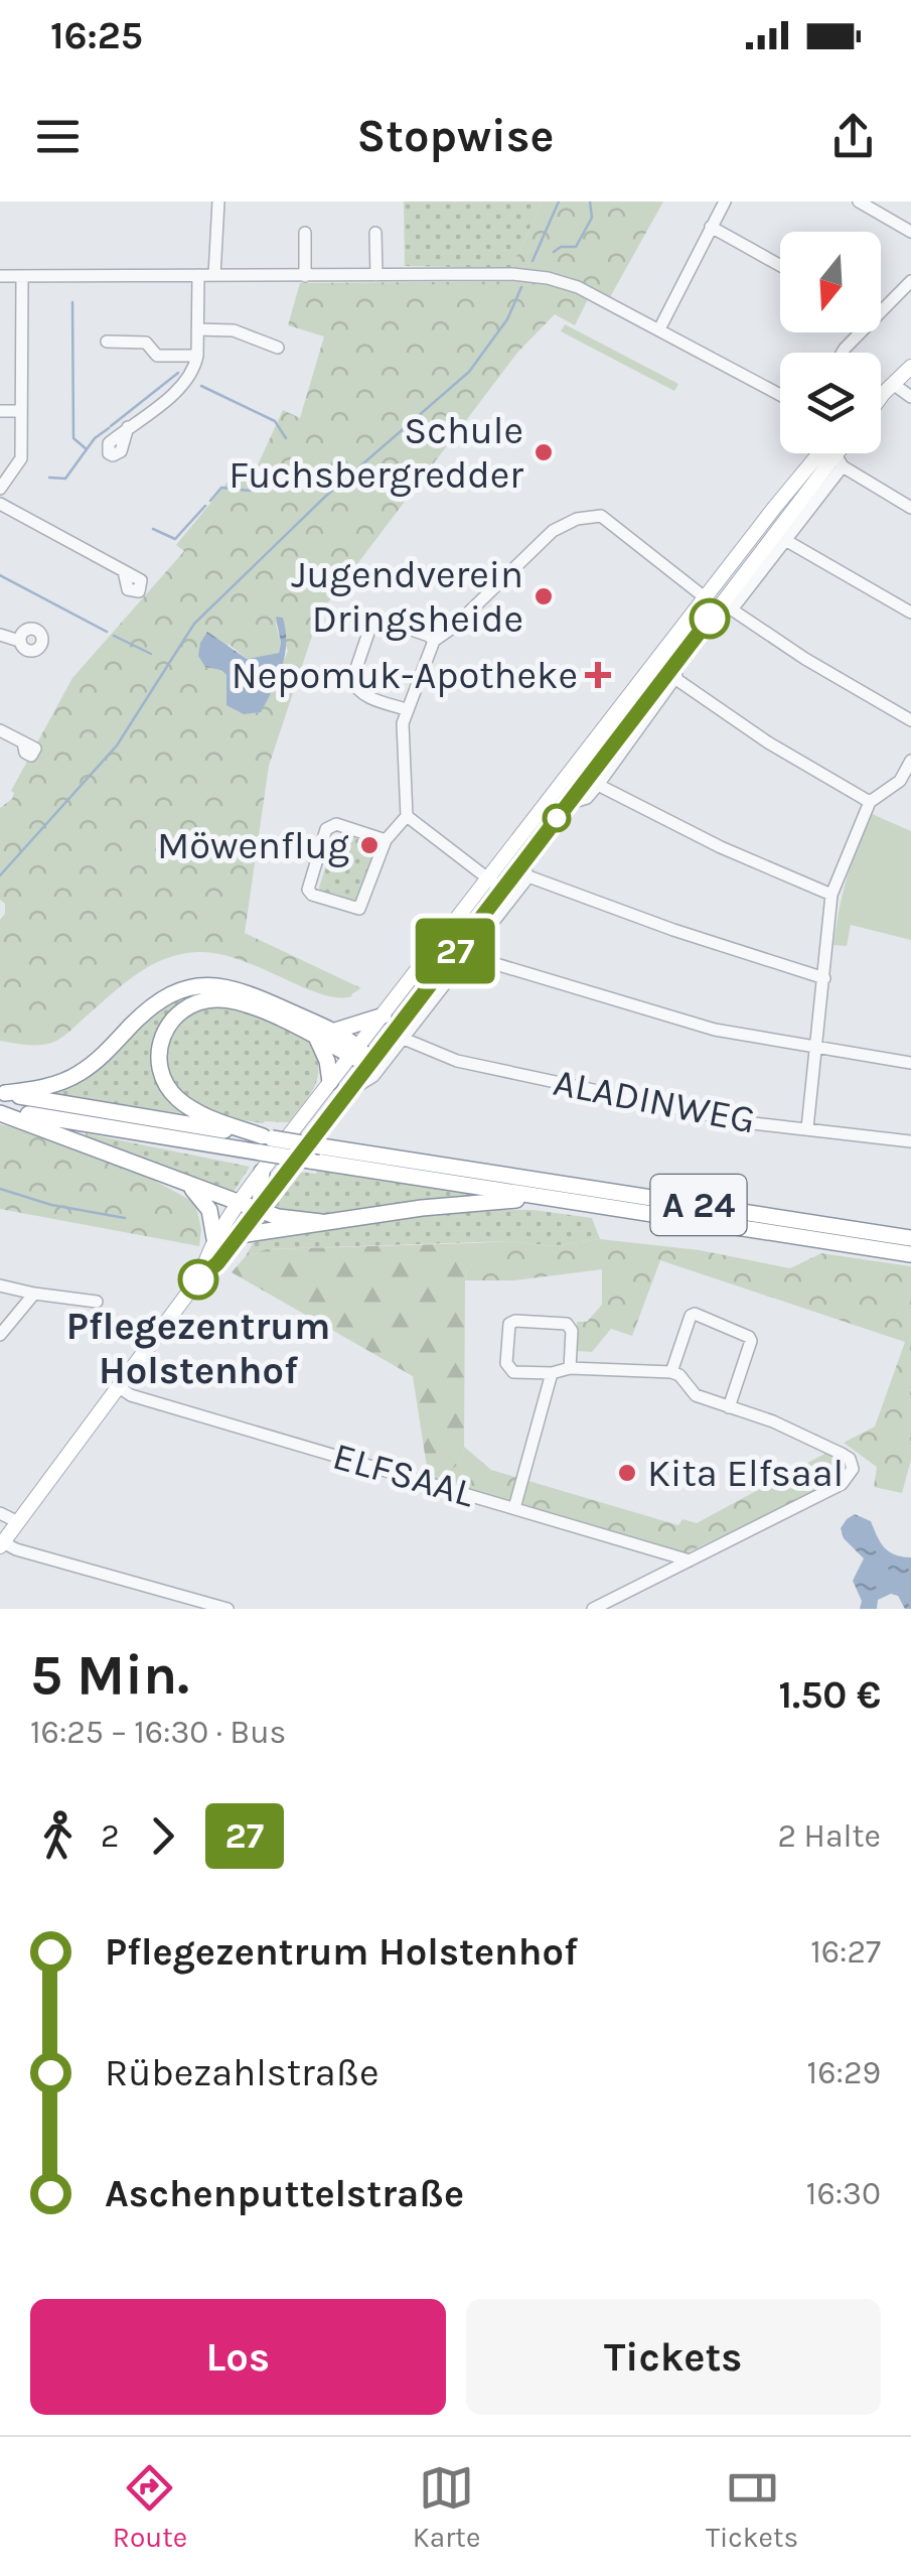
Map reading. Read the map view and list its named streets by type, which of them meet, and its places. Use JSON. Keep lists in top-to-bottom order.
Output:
{
  "streets": {
    "highway": ["A 24"],
    "street": ["ALADINWEG", "ELFSAAL"]
  },
  "places": {
    "other": [
      "Schule Fuchsbergredder",
      "Jugendverein Dringsheide",
      "Möwenflug",
      "Pflegezentrum Holstenhof",
      "Kita Elfsaal"
    ],
    "health": ["Nepomuk-Apotheke"]
  },
  "lines": ["bus line 27"],
  "north": "bottom",
  "page": {
    "status": "16:25",
    "header": "Stopwise",
    "on_map": "27",
    "heading": ["5 Min.", "16:25 – 16:30 · Bus", "1.50 €"],
    "legs": ["2", "27", "2 Halte"],
    "list": [
      {
        "name": "Pflegezentrum Holstenhof",
        "value": "16:27"
      },
      {
        "name": "Rübezahlstraße",
        "value": "16:29"
      },
      {
        "name": "Aschenputtelstraße",
        "value": "16:30"
      }
    ],
    "buttons": ["Los", "Tickets"],
    "tabs": ["Route", "Karte", "Tickets"]
  }
}
